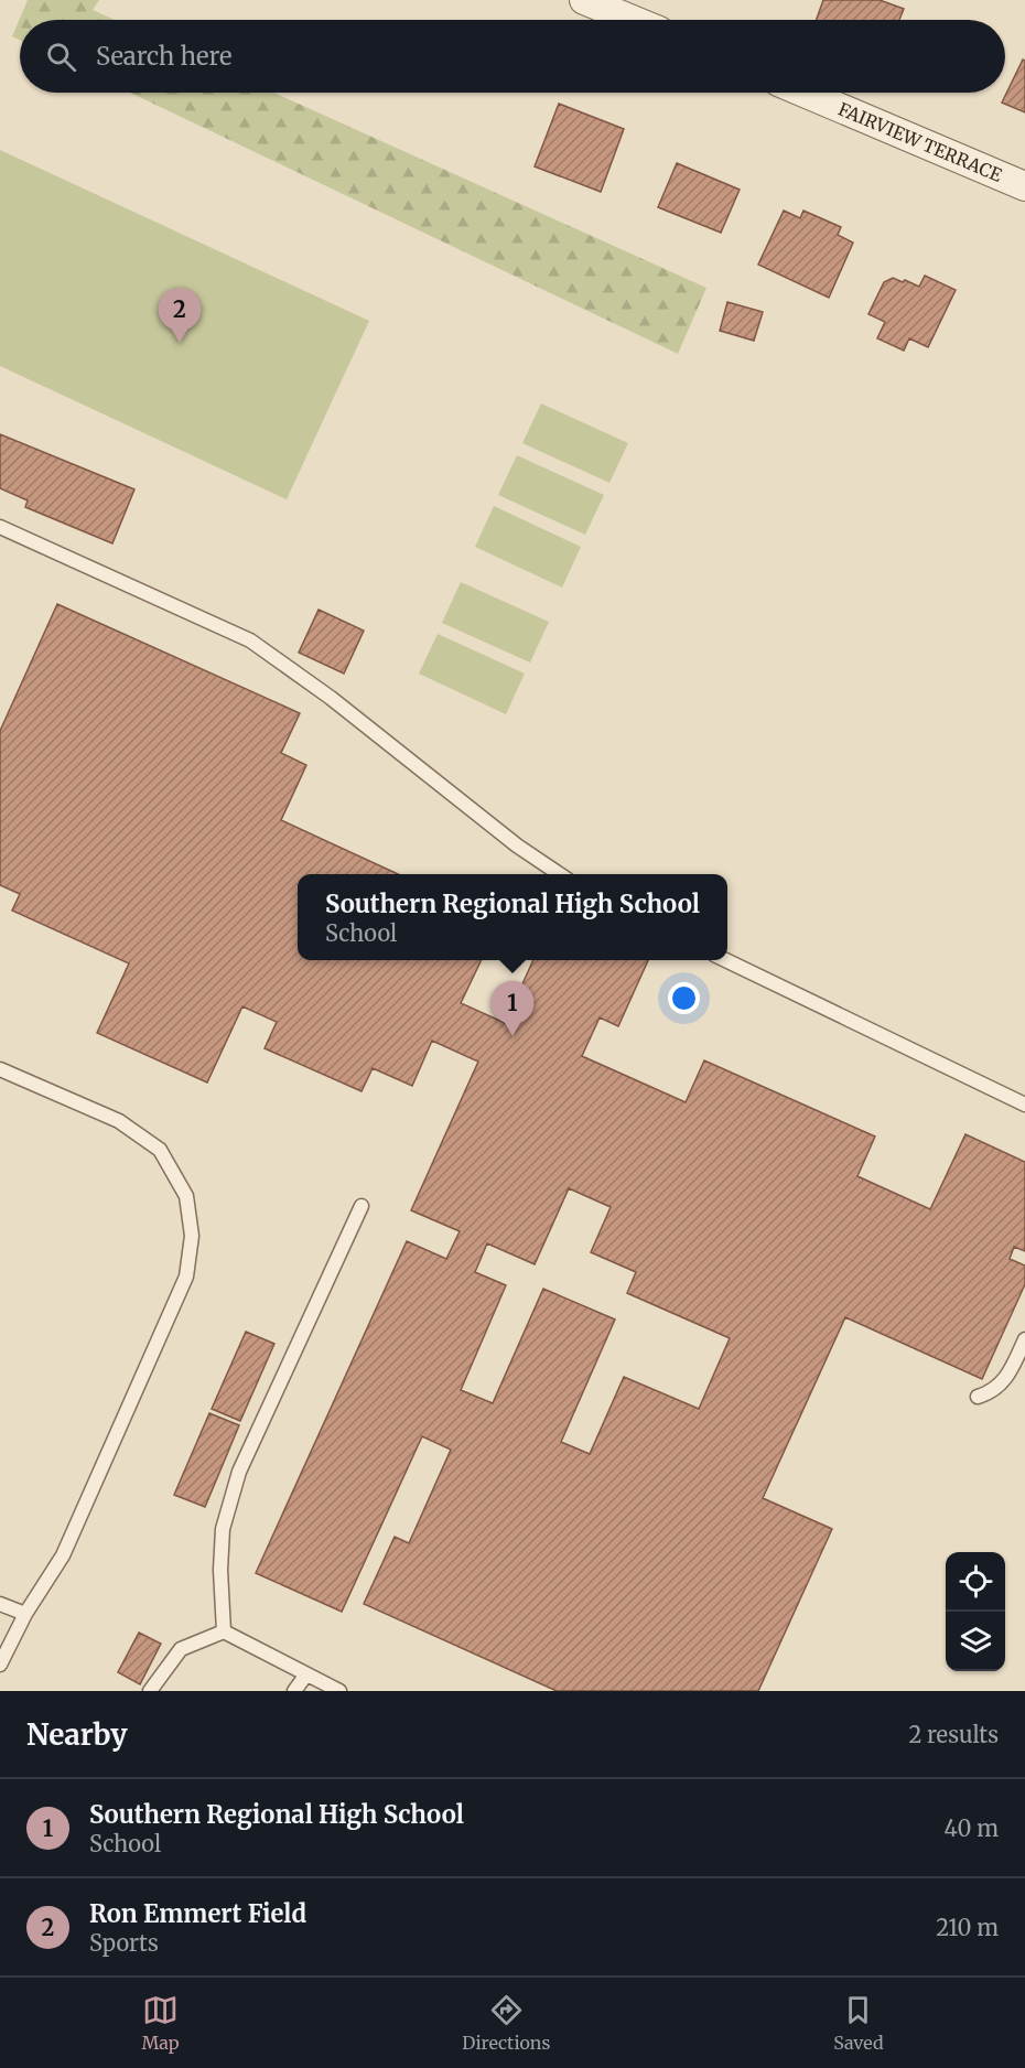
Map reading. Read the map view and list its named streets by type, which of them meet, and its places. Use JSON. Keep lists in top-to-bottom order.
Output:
{
  "streets": {
    "street": ["FAIRVIEW TERRACE"]
  },
  "page": {
    "search": "Search here",
    "pins": ["2", "1"],
    "popup": ["Southern Regional High School", "School"],
    "heading": ["Nearby", "2 results"],
    "list": [
      {
        "mark": "1",
        "name": "Southern Regional High School",
        "note": "School",
        "value": "40 m"
      },
      {
        "mark": "2",
        "name": "Ron Emmert Field",
        "note": "Sports",
        "value": "210 m"
      }
    ],
    "nav": ["Map", "Directions", "Saved"]
  }
}
